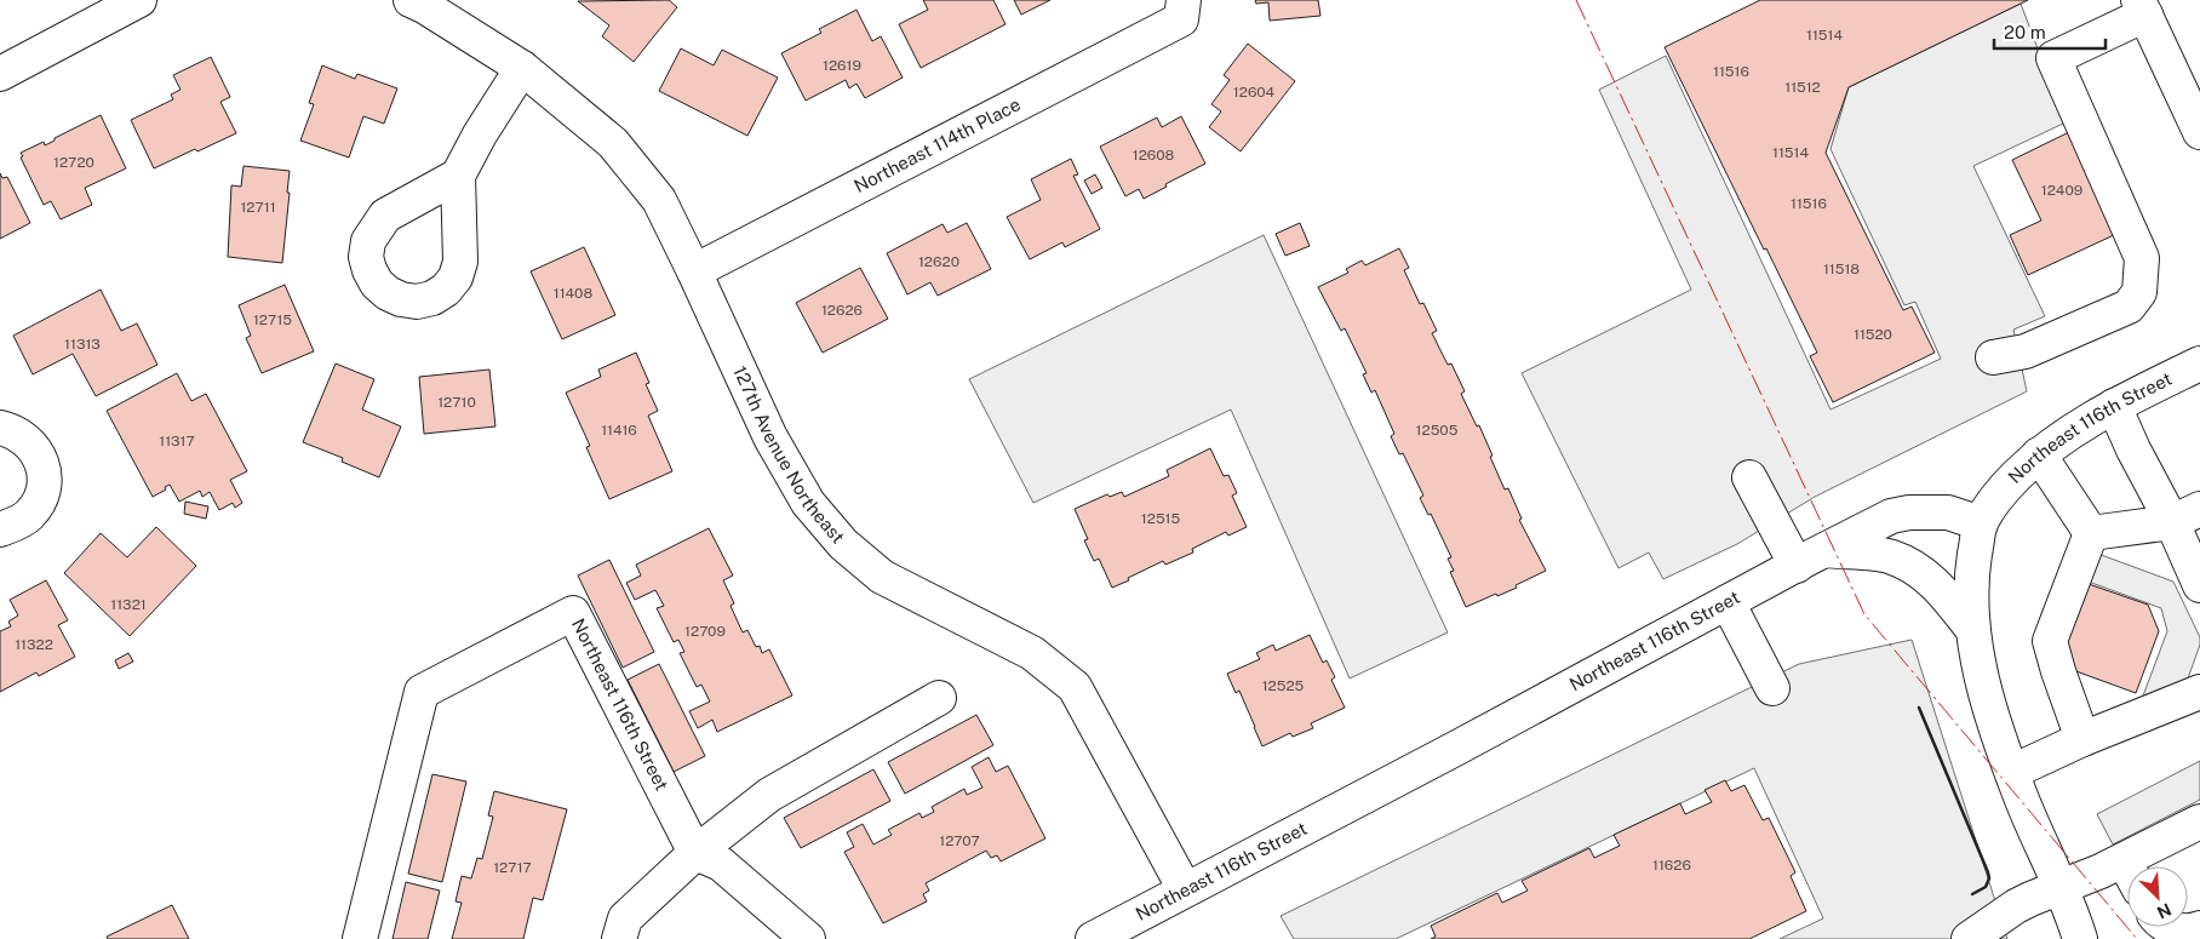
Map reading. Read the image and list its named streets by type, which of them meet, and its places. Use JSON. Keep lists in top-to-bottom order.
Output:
{
  "streets": {
    "street": ["Northeast 114th Place", "Northeast 116th Street", "127th Avenue Northeast"]
  },
  "crossings": [
    ["Northeast 114th Place", "127th Avenue Northeast"],
    ["Northeast 116th Street", "127th Avenue Northeast"]
  ],
  "house_numbers": [
    "11514",
    "12619",
    "11516",
    "11512",
    "12604",
    "11514",
    "12608",
    "12720",
    "12409",
    "11516",
    "12711",
    "12620",
    "11518",
    "11408",
    "12626",
    "12715",
    "11520",
    "11313",
    "12710",
    "11416",
    "12505",
    "11317",
    "12515",
    "11321",
    "12709",
    "11322",
    "12525",
    "12707",
    "11626",
    "12717"
  ],
  "scale_bar": "20 m",
  "north": "bottom right"
}
